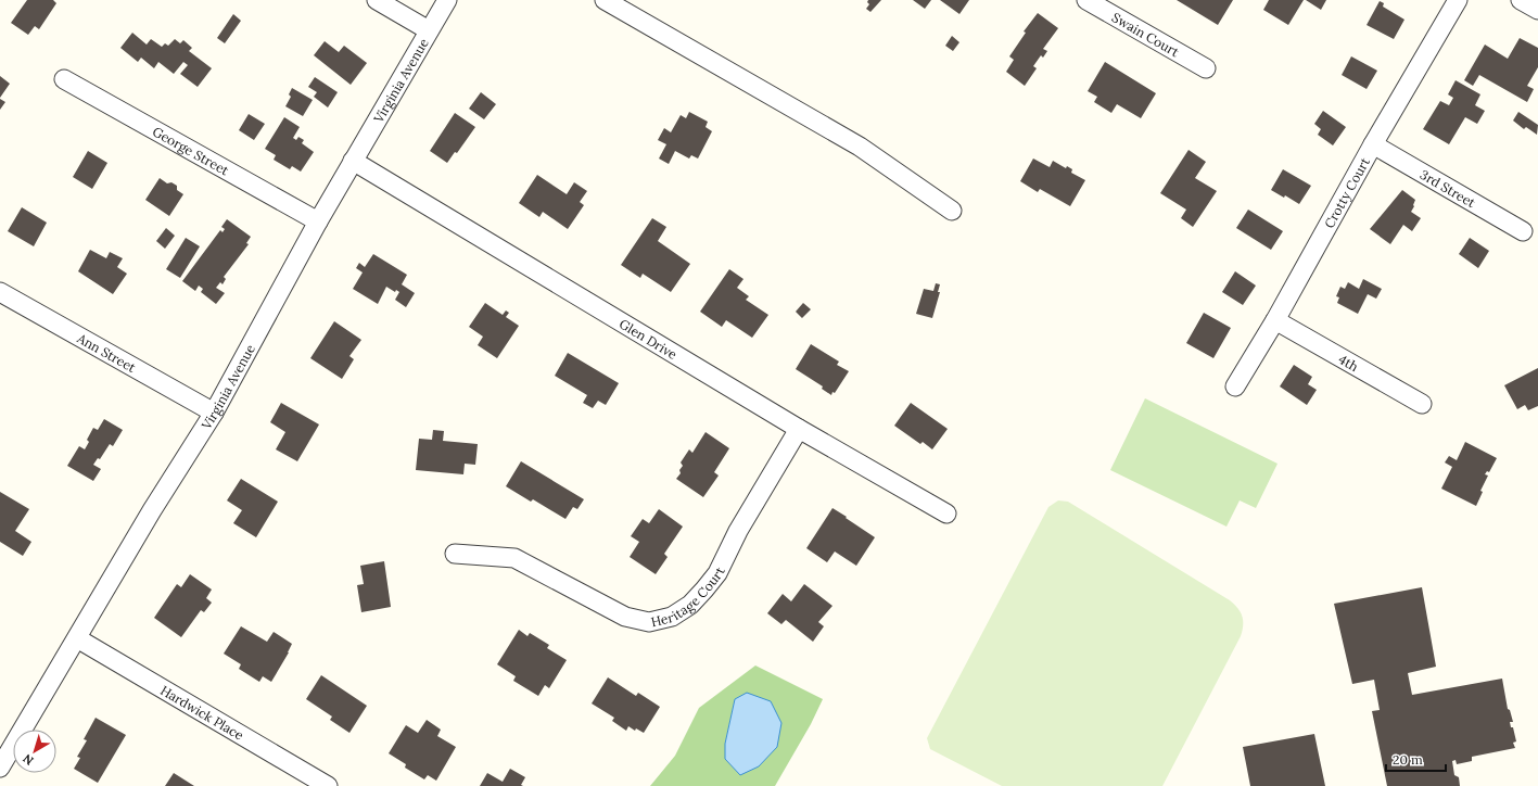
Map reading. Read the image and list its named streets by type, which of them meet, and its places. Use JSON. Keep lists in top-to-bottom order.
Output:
{
  "streets": {
    "street": [
      "Swain Court",
      "Virginia Avenue",
      "George Street",
      "3rd Street",
      "Crotty Court",
      "Glen Drive",
      "Ann Street",
      "4th",
      "Heritage Court",
      "Hardwick Place"
    ]
  },
  "crossings": [
    ["Virginia Avenue", "George Street"],
    ["Virginia Avenue", "Glen Drive"],
    ["Virginia Avenue", "Ann Street"],
    ["Virginia Avenue", "Hardwick Place"],
    ["3rd Street", "Crotty Court"],
    ["Crotty Court", "4th"],
    ["Glen Drive", "Heritage Court"]
  ],
  "scale_bar": "20 m",
  "north": "bottom left"
}
